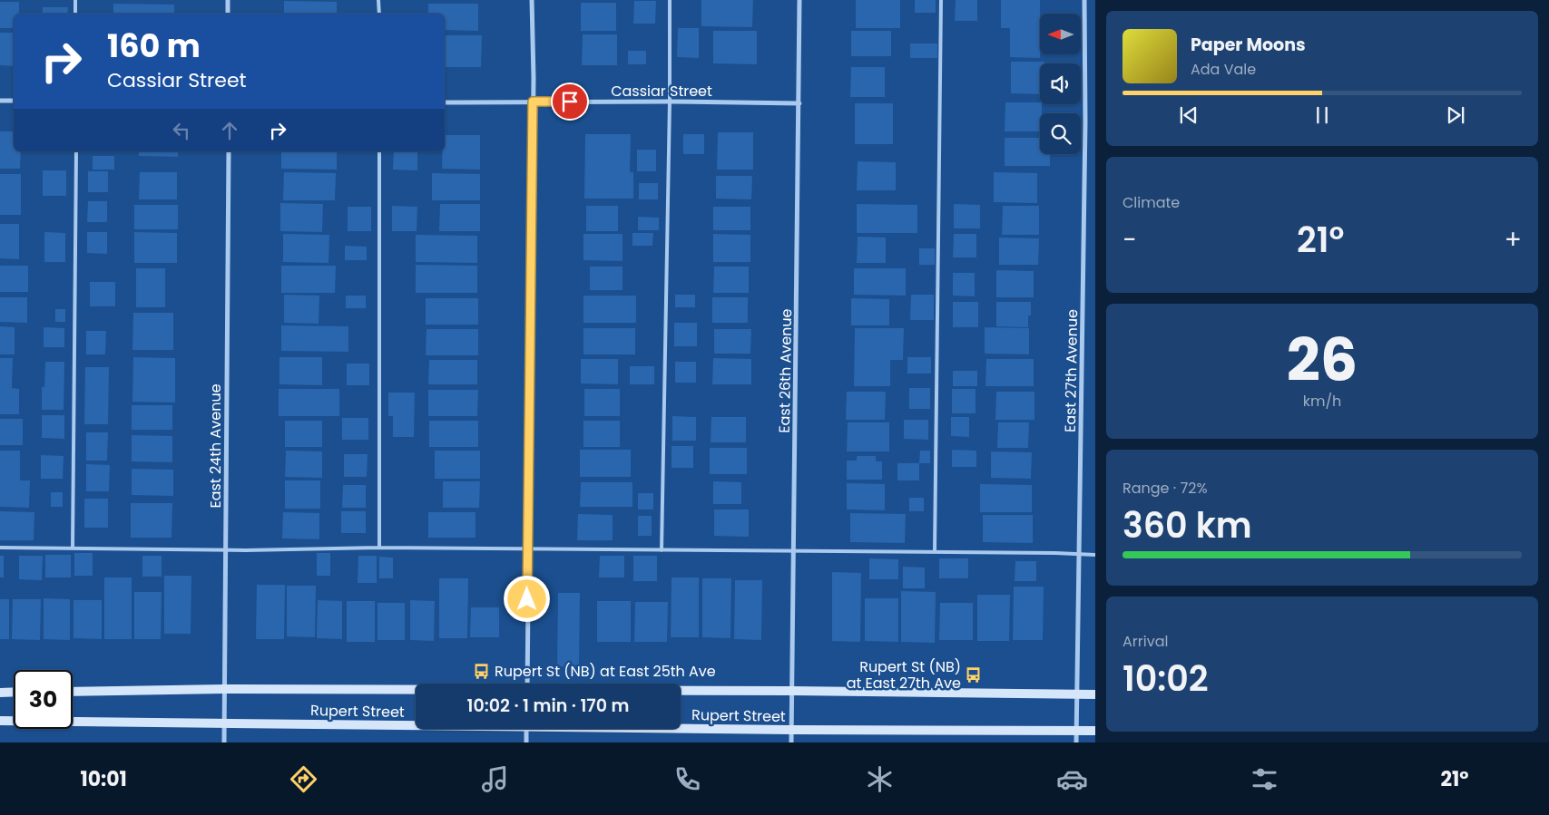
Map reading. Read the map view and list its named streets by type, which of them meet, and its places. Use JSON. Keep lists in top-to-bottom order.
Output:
{
  "streets": {
    "street": [
      "Cassiar Street",
      "East 26th Avenue",
      "East 27th Avenue",
      "East 24th Avenue",
      "Rupert Street"
    ]
  },
  "crossings": [
    ["Cassiar Street", "East 26th Avenue"],
    ["East 26th Avenue", "Rupert Street"],
    ["East 27th Avenue", "Rupert Street"],
    ["East 24th Avenue", "Rupert Street"]
  ],
  "places": {
    "bus stop": ["Rupert St (NB) at East 25th Ave", "Rupert St (NB) at East 27th Ave"]
  },
  "north": "left",
  "page": {
    "turn": ["160 m", "Cassiar Street"],
    "song": ["Paper Moons", "Ada Vale"],
    "tile": [
      "Climate",
      ["26", "km/h"],
      ["Range · 72%", "360 km"],
      ["Arrival", "10:02"]
    ],
    "heat": ["−", "21°", "+"],
    "limit": "30",
    "trip": "10:02 · 1 min · 170 m",
    "tabs": ["10:01", "21°"]
  }
}
